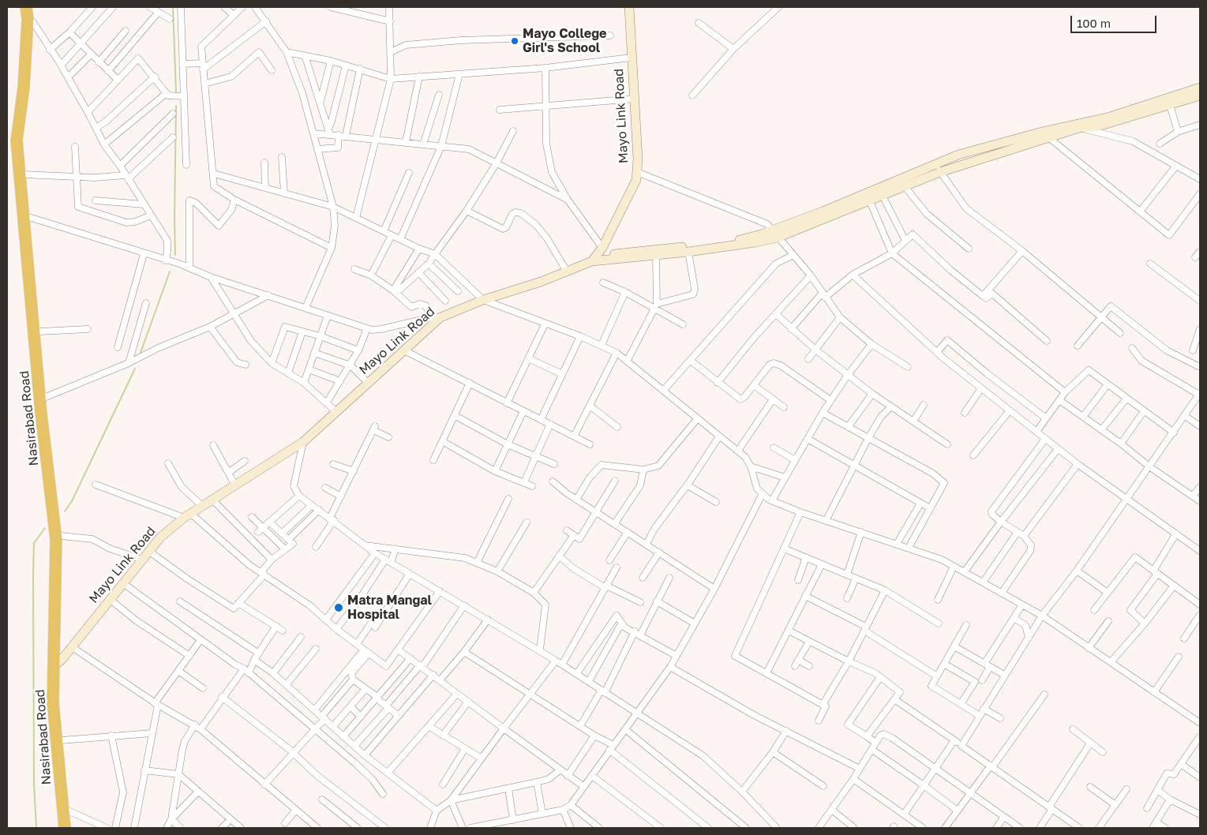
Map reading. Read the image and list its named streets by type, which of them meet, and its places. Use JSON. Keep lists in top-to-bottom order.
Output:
{
  "streets": {
    "highway": ["Nasirabad Road"],
    "street": ["Mayo Link Road"]
  },
  "crossings": [
    ["Mayo Link Road", "Nasirabad Road"]
  ],
  "places": ["Mayo College Girl's School", "Matra Mangal Hospital"],
  "scale_bar": "100 m"
}
